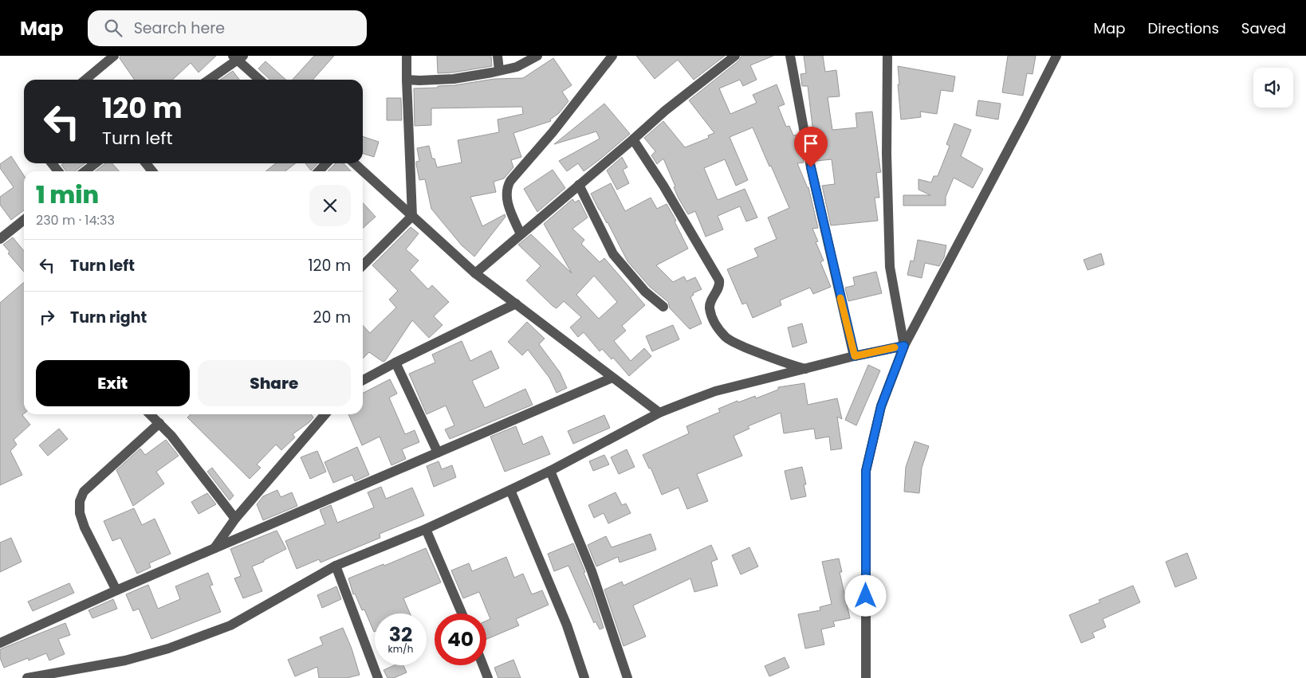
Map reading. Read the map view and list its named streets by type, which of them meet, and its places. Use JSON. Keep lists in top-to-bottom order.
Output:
{
  "page": {
    "header": "Map",
    "search": "Search here",
    "nav": ["Map", "Directions", "Saved"],
    "turn": ["120 m", "Turn left"],
    "heading": ["1 min", "230 m · 14:33"],
    "list": [
      {
        "name": "Turn left",
        "value": "120 m"
      },
      {
        "name": "Turn right",
        "value": "20 m"
      }
    ],
    "buttons": ["Exit", "Share"],
    "speed": "32 km/h",
    "limit": "40"
  }
}
